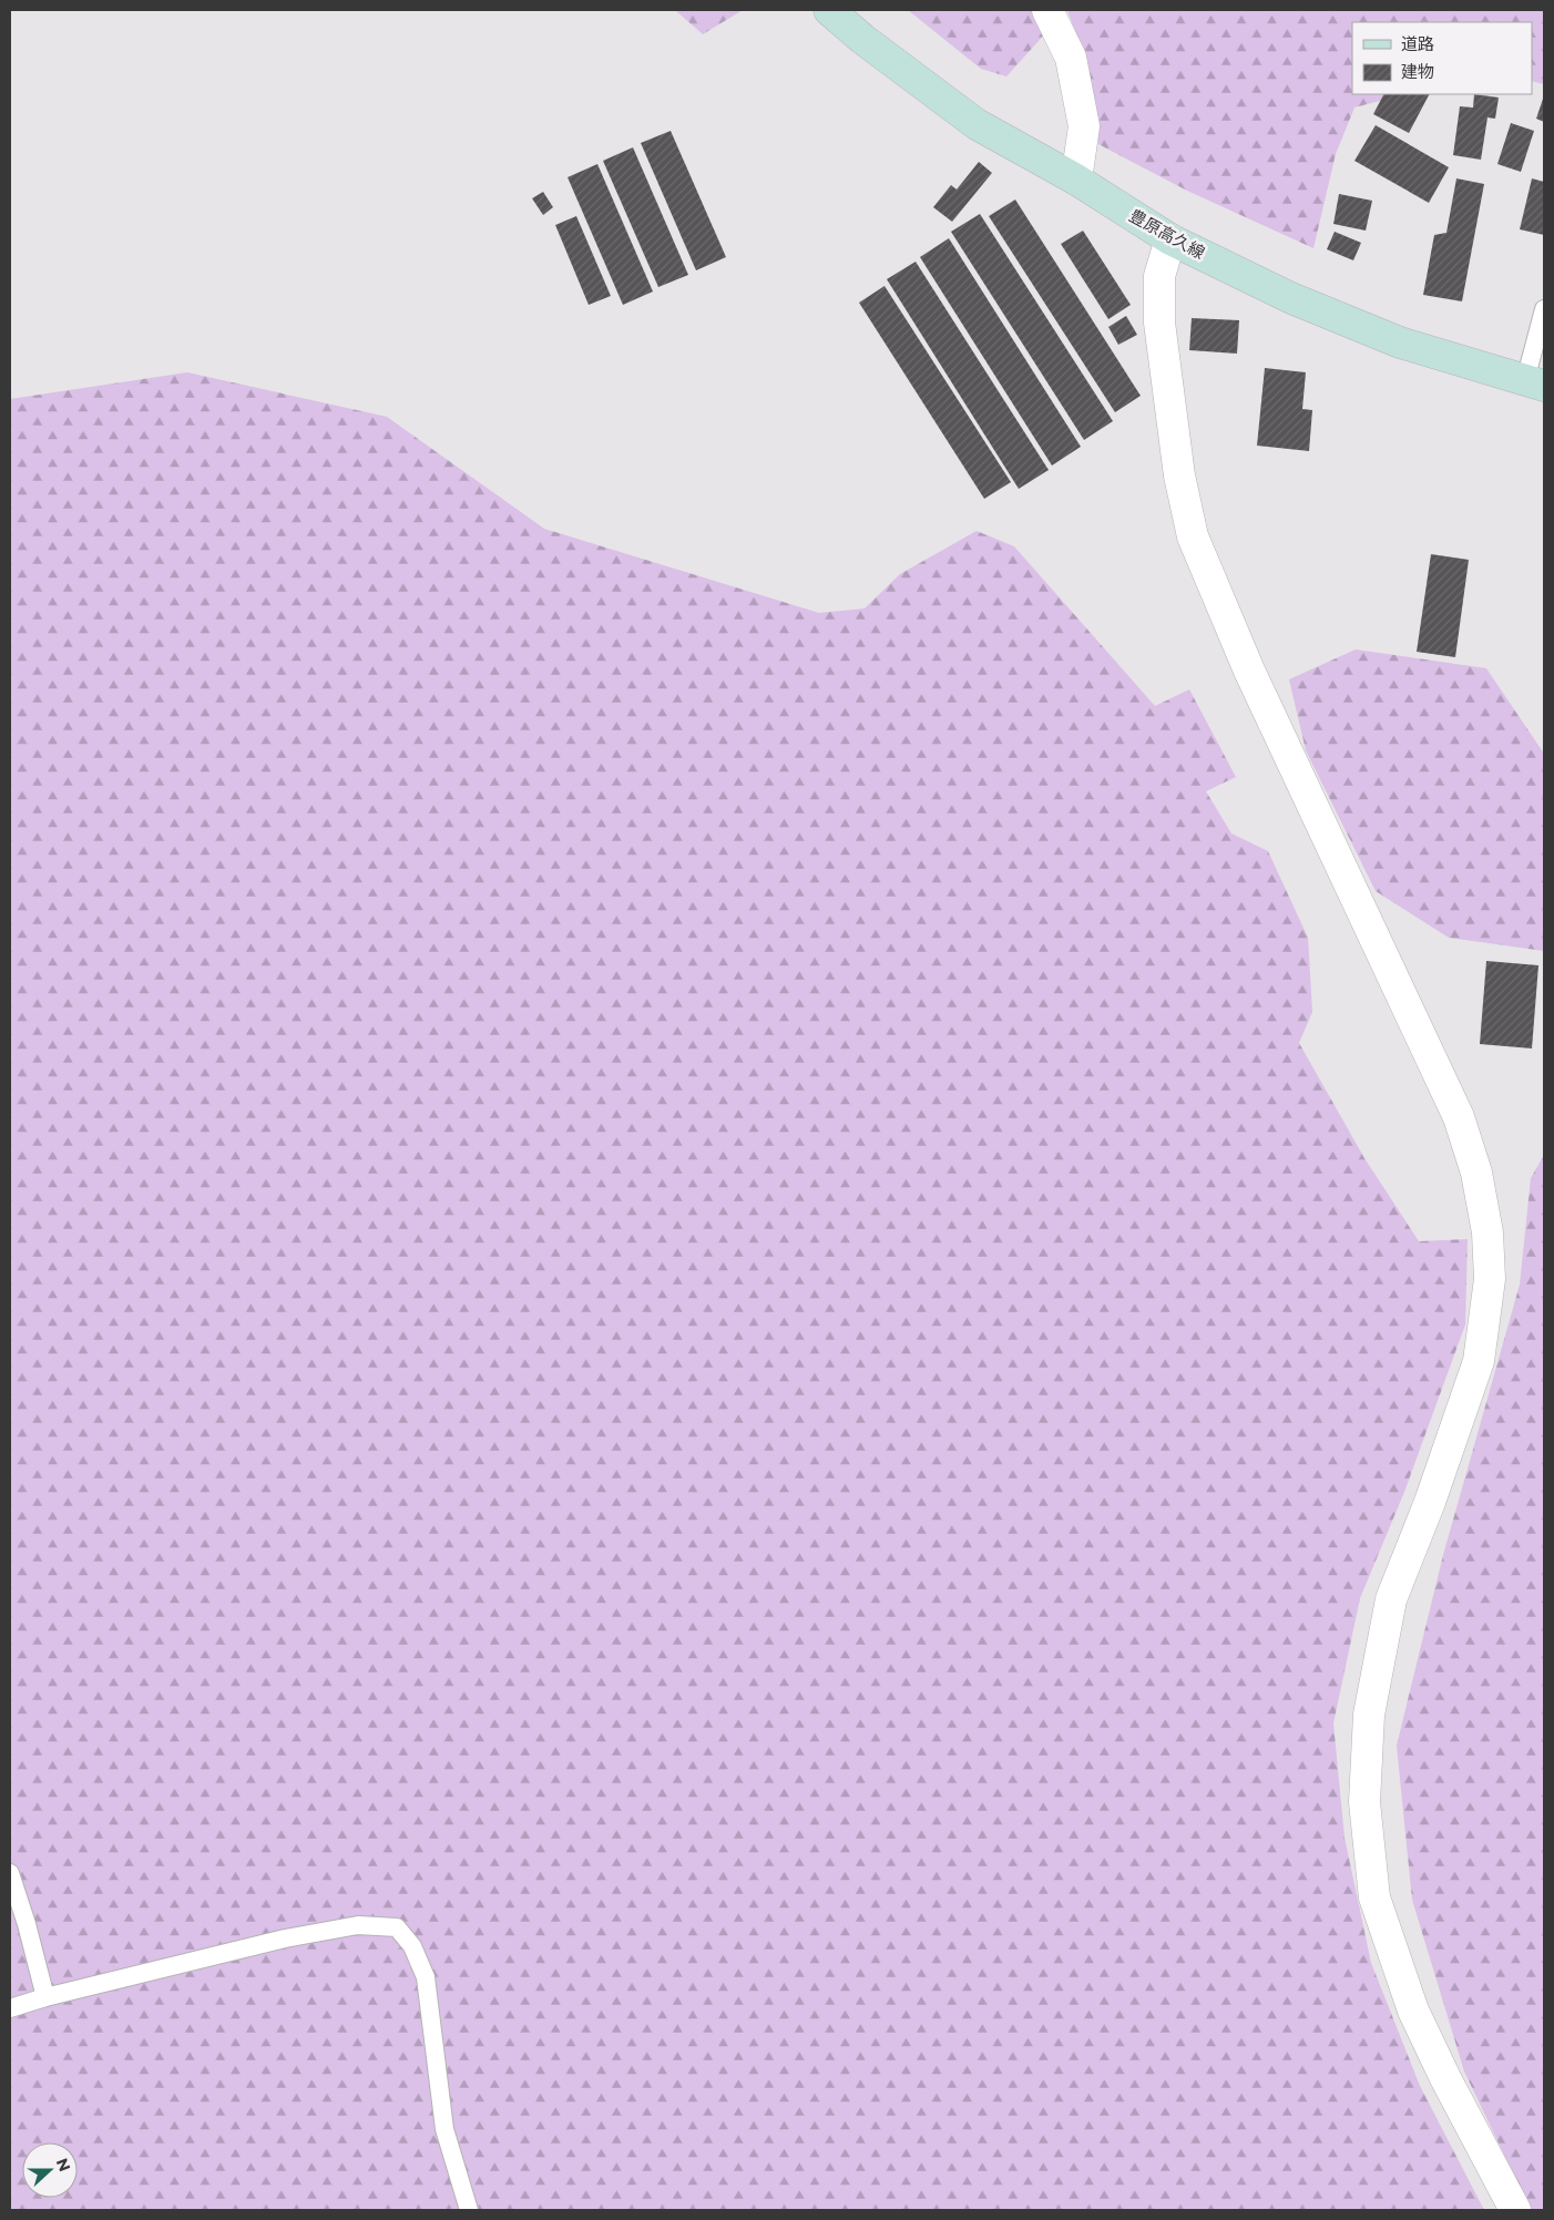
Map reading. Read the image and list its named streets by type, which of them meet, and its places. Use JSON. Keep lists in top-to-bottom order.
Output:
{
  "streets": {
    "main road": ["豊原高久線"]
  },
  "legend": ["道路", "建物"],
  "north": "right"
}
